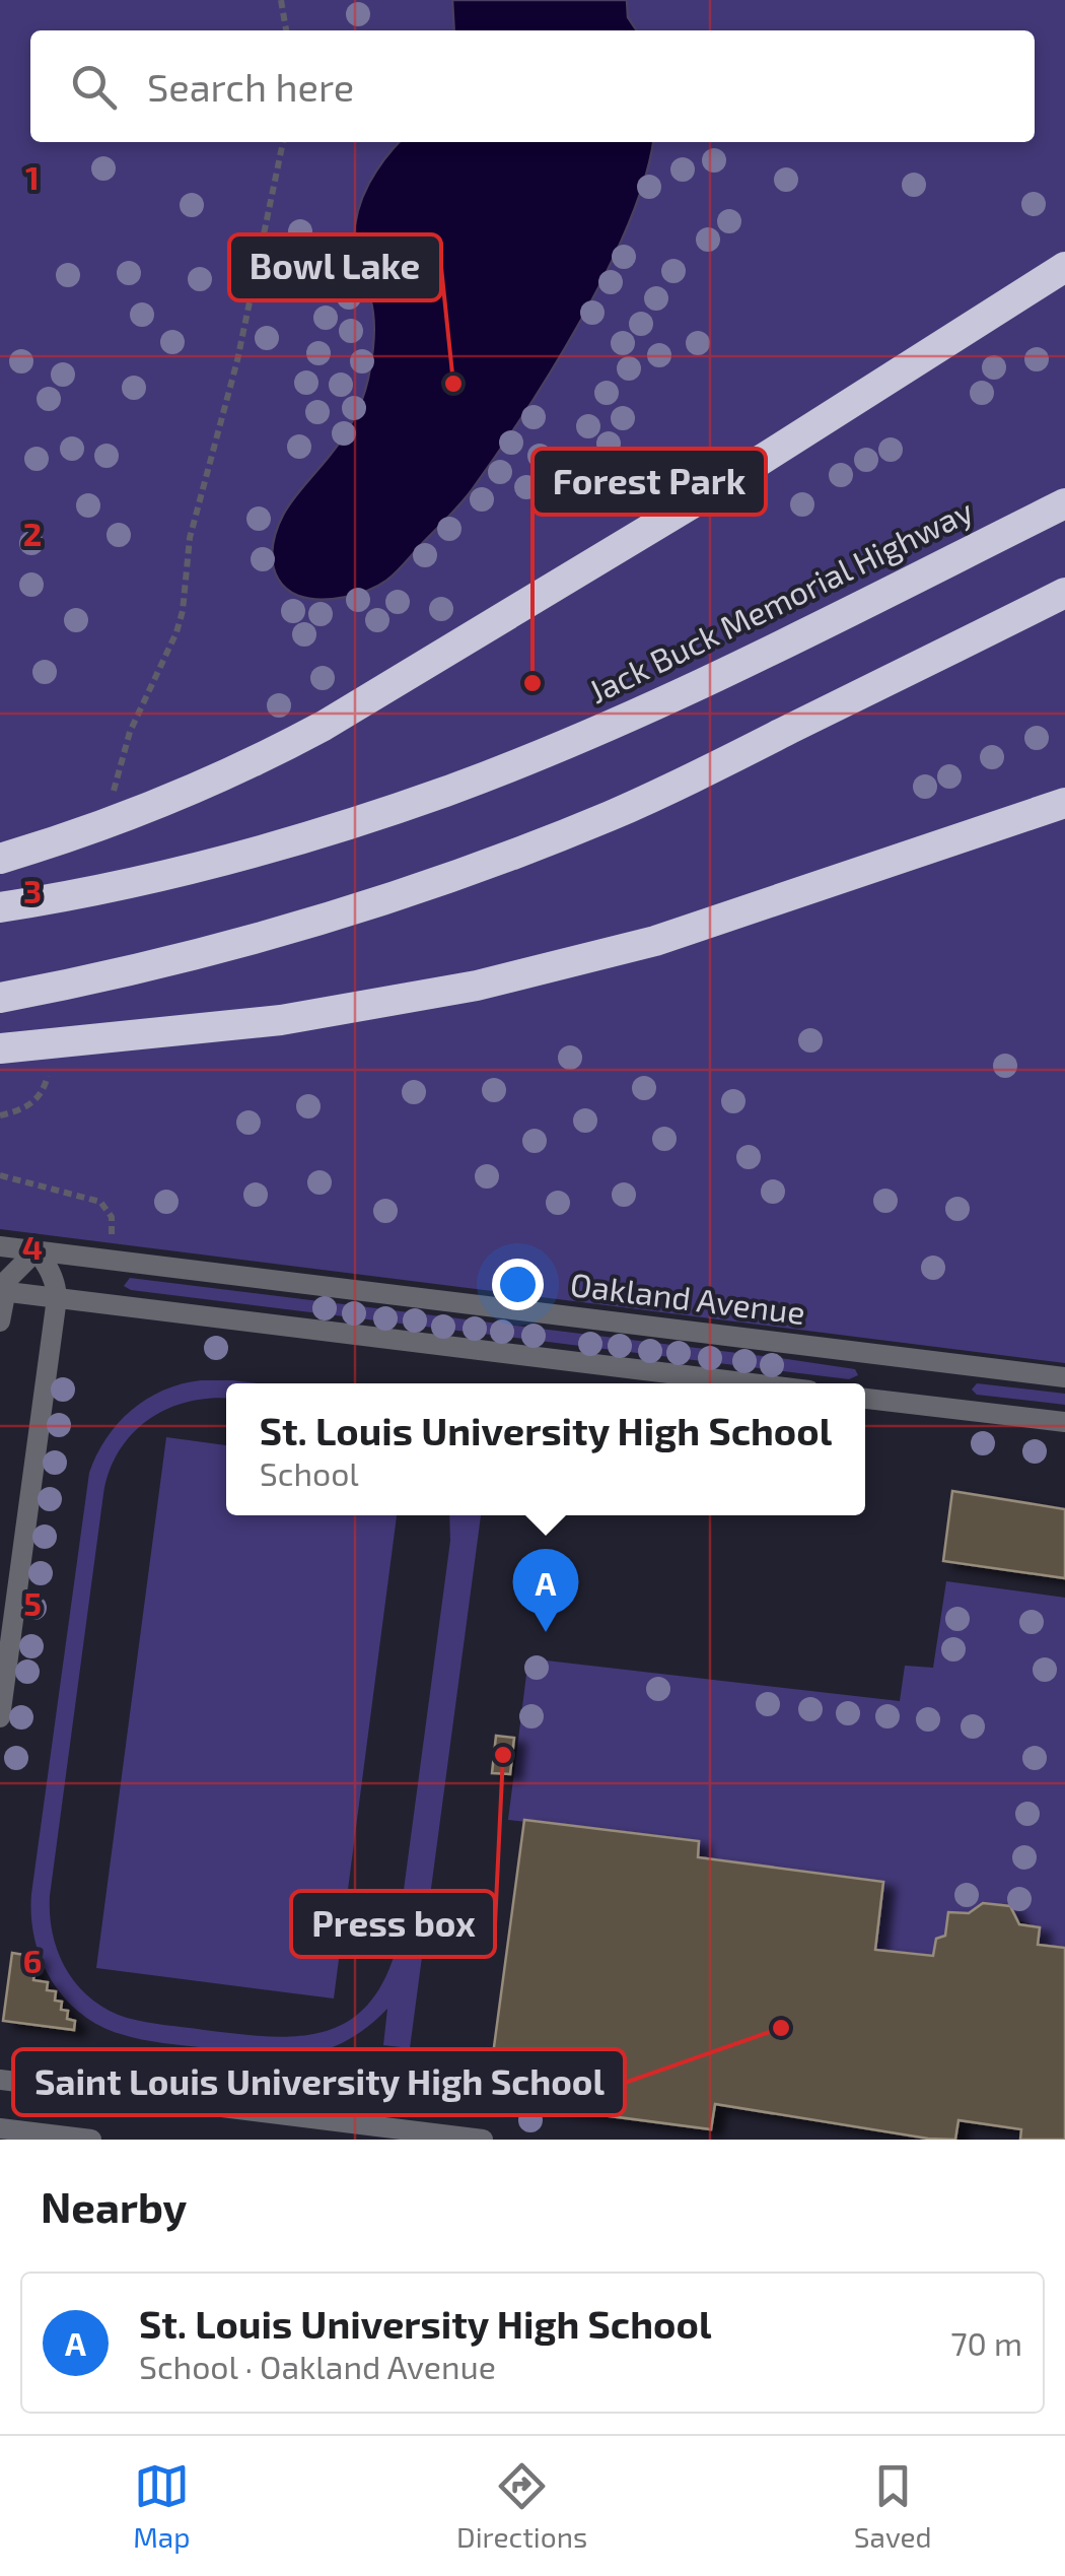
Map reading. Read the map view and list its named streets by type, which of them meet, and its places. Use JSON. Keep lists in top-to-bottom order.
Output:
{
  "streets": {
    "highway": ["Jack Buck Memorial Highway"],
    "street": ["Oakland Avenue"]
  },
  "places": [
    "Bowl Lake",
    "Forest Park",
    "Press box",
    "Saint Louis University High School"
  ],
  "page": {
    "search": "Search here",
    "popup": ["St. Louis University High School", "School"],
    "pins": "A",
    "heading": "Nearby",
    "list": [
      {
        "mark": "A",
        "name": "St. Louis University High School",
        "note": "School · Oakland Avenue",
        "value": "70 m"
      }
    ],
    "nav": ["Map", "Directions", "Saved"]
  },
  "grid": {
    "rows": [
      "1",
      "2",
      "3",
      "4",
      "5",
      "6"
    ]
  }
}
